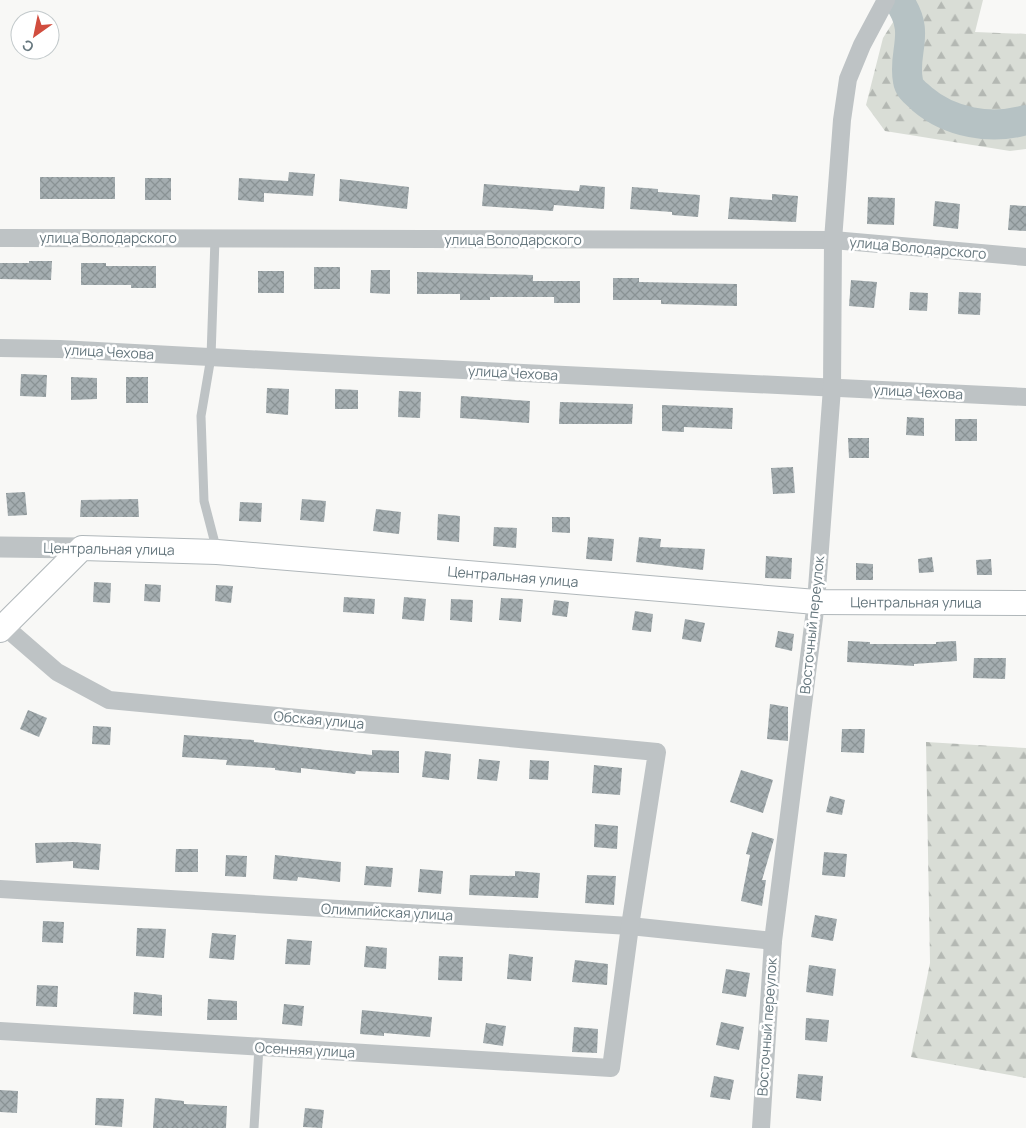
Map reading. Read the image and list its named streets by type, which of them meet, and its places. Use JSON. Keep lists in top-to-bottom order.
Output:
{
  "streets": {
    "main road": ["Центральная улица"],
    "street": [
      "улица Володарского",
      "улица Чехова",
      "Восточный переулок",
      "Обская улица",
      "Олимпийская улица",
      "Осенняя улица"
    ]
  },
  "crossings": [
    ["улица Володарского", "Восточный переулок"],
    ["улица Чехова", "Восточный переулок"],
    ["Центральная улица", "Восточный переулок"],
    ["Восточный переулок", "Олимпийская улица"],
    ["Обская улица", "Олимпийская улица"],
    ["Обская улица", "Осенняя улица"],
    ["Олимпийская улица", "Осенняя улица"]
  ],
  "north": "bottom left"
}
